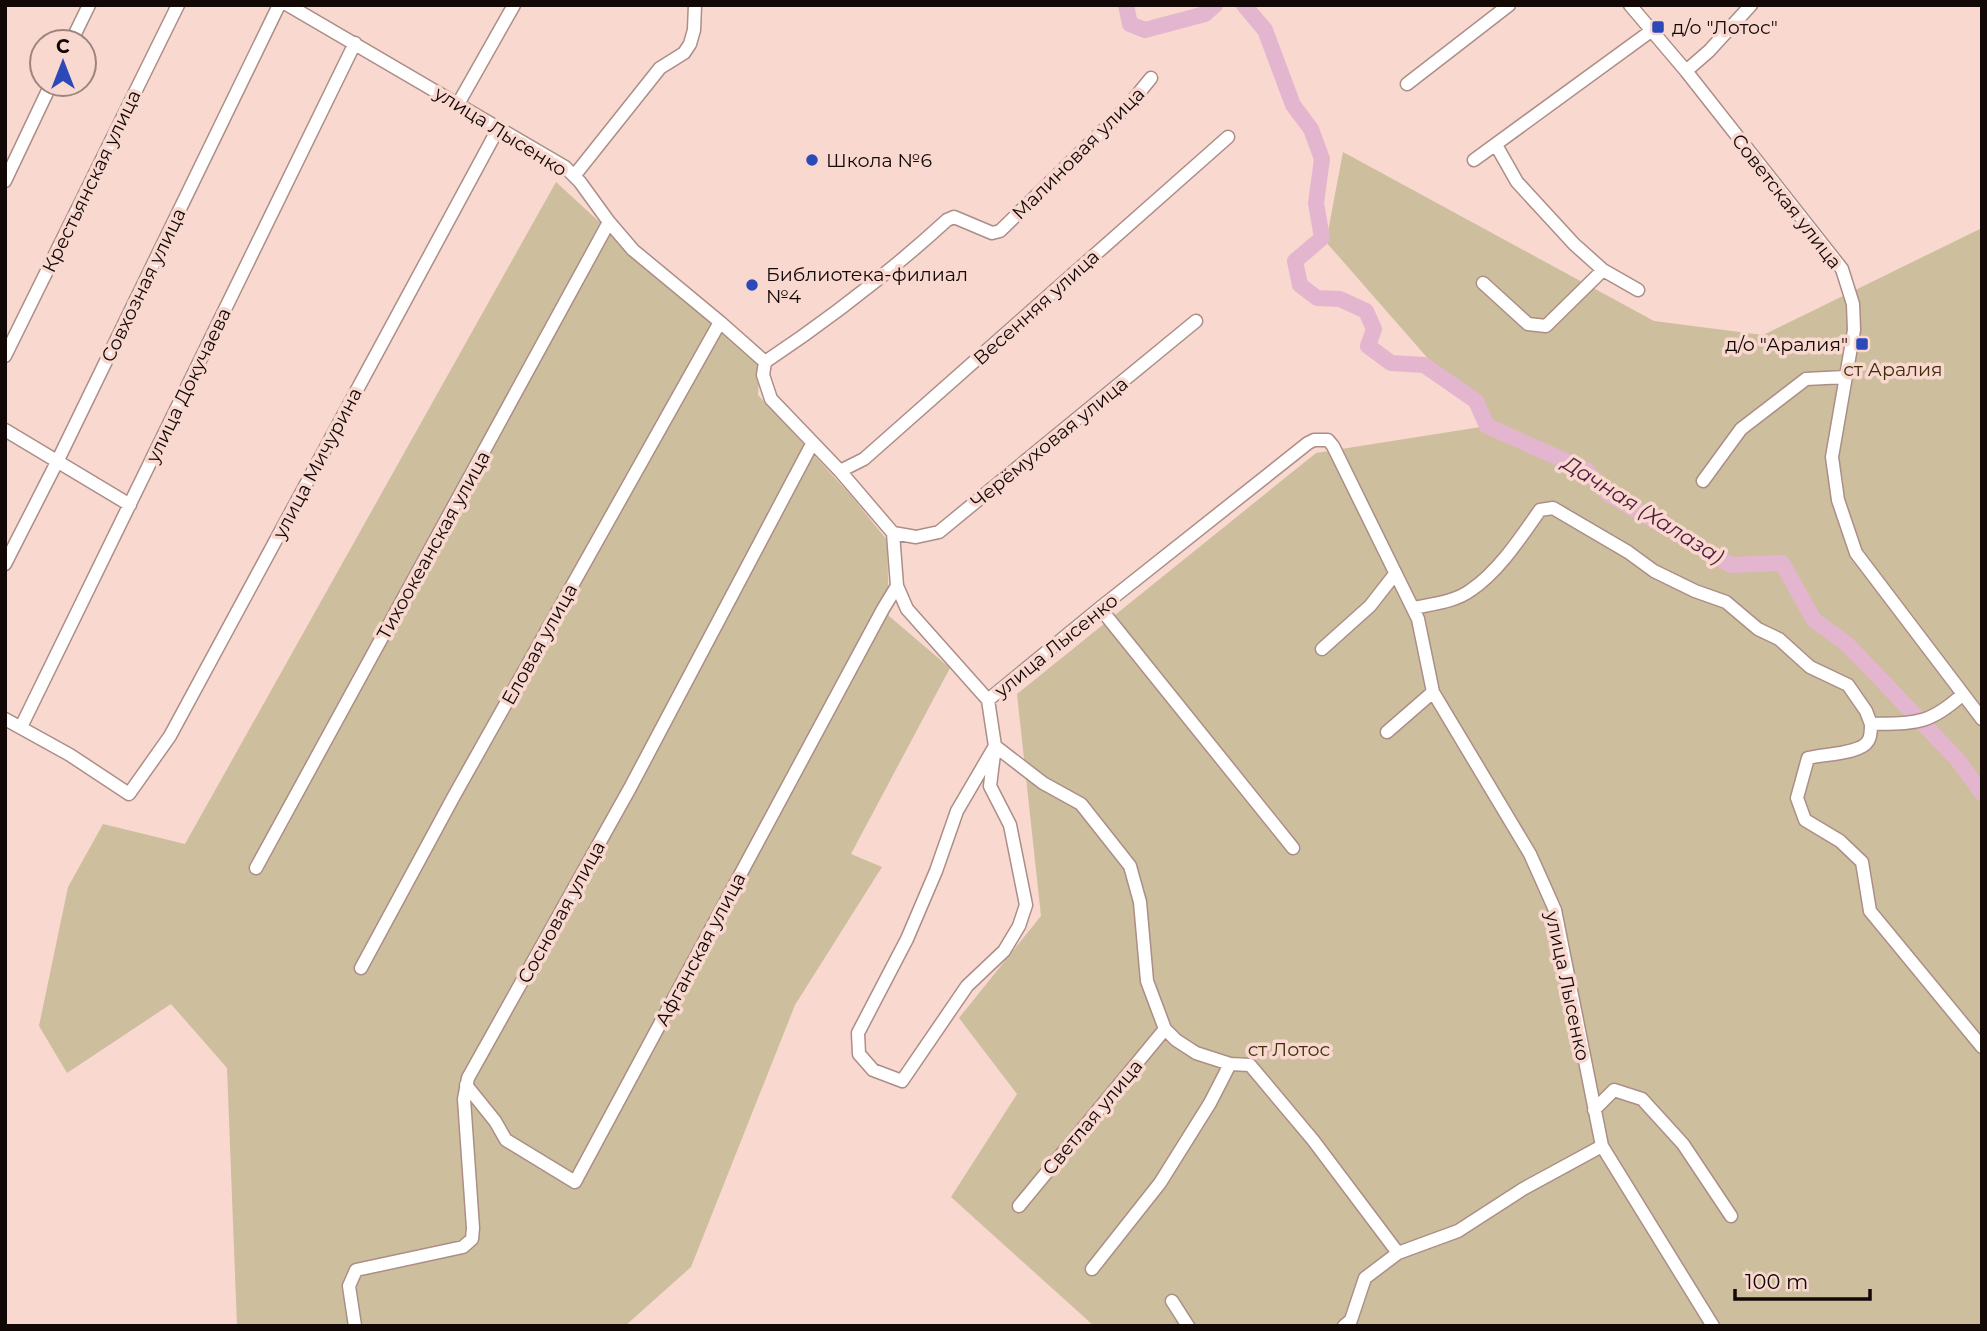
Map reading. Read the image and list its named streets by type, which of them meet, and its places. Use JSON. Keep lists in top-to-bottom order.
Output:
{
  "streets": {
    "street": [
      "улица Лысенко",
      "Малиновая улица",
      "Крестьянская улица",
      "Советская улица",
      "Совхозная улица",
      "Весенняя улица",
      "улица Докучаева",
      "Черёмуховая улица",
      "улица Мичурина",
      "Тихоокеанская улица",
      "Еловая улица",
      "Сосновая улица",
      "Афганская улица",
      "Светлая улица"
    ]
  },
  "crossings": [
    ["улица Лысенко", "Малиновая улица"],
    ["улица Лысенко", "улица Докучаева"],
    ["улица Лысенко", "Черёмуховая улица"],
    ["улица Лысенко", "улица Мичурина"],
    ["улица Лысенко", "Тихоокеанская улица"],
    ["улица Лысенко", "Еловая улица"],
    ["улица Лысенко", "Афганская улица"],
    ["улица Докучаева", "улица Мичурина"],
    ["Сосновая улица", "Афганская улица"]
  ],
  "water": ["Дачная (Халаза)"],
  "parks": ["ст Аралия", "ст Лотос"],
  "places": {
    "transit": ["д/о \"Лотос\"", "д/о \"Аралия\""],
    "other": ["Школа №6", "Библиотека-филиал №4"]
  },
  "scale_bar": "100 m",
  "north": "top"
}
